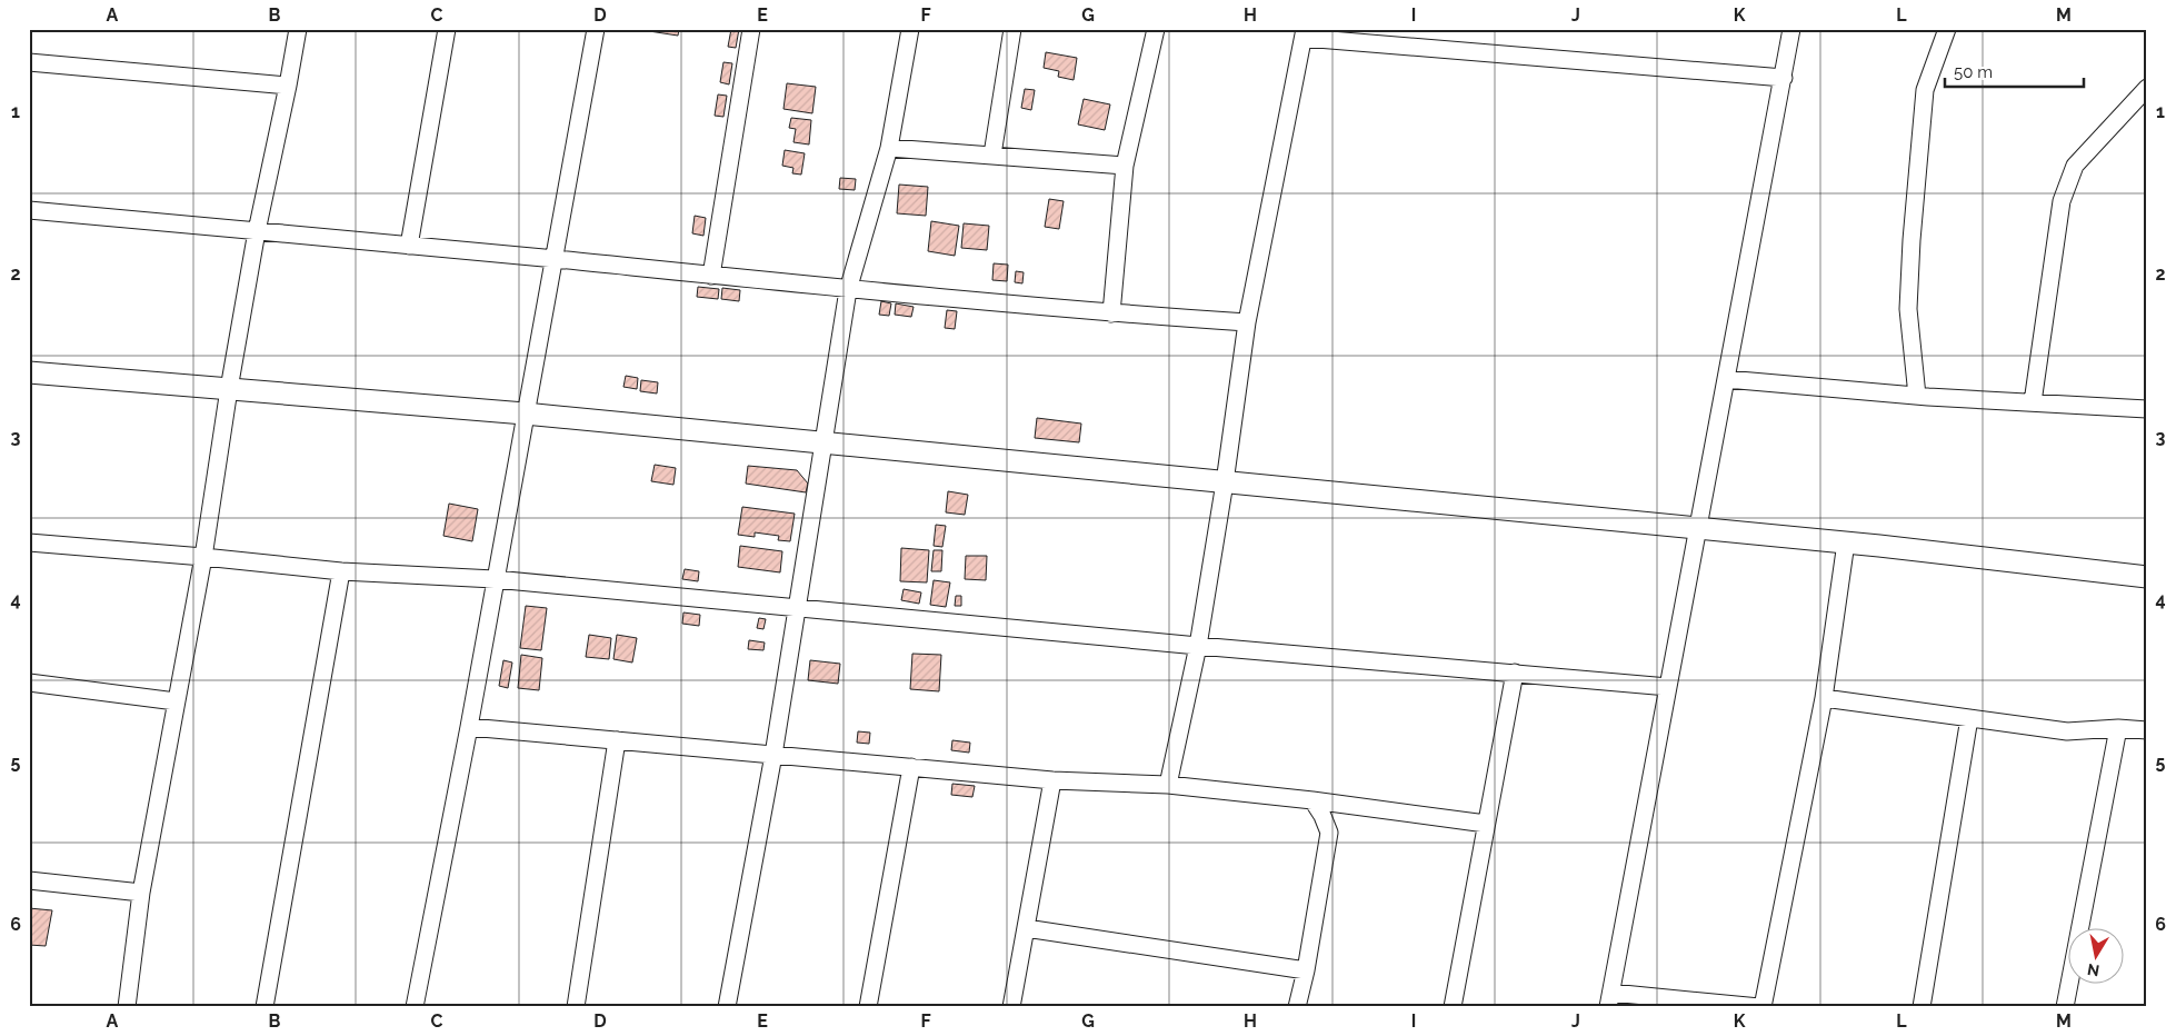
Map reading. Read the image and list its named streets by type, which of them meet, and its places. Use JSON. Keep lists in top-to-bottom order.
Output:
{
  "scale_bar": "50 m",
  "north": "bottom",
  "grid": {
    "columns": [
      "A",
      "B",
      "C",
      "D",
      "E",
      "F",
      "G",
      "H",
      "I",
      "J",
      "K",
      "L",
      "M"
    ],
    "rows": [
      "1",
      "2",
      "3",
      "4",
      "5",
      "6"
    ]
  }
}
